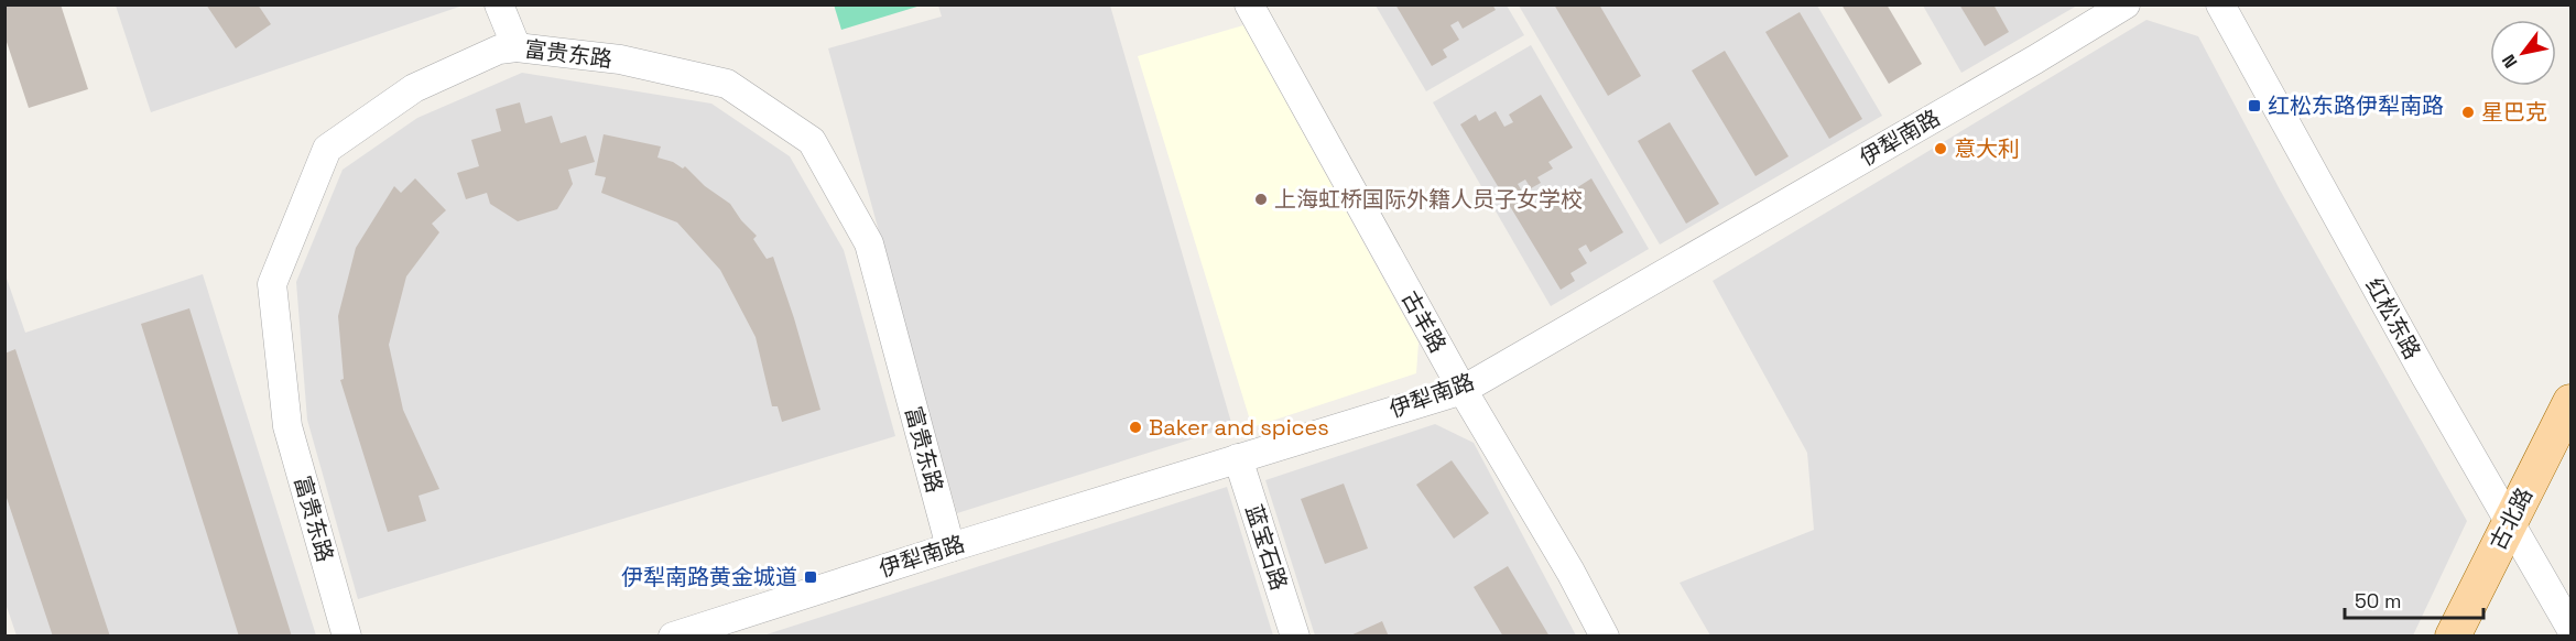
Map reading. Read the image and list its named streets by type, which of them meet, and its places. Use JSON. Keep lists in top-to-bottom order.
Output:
{
  "streets": {
    "main road": ["古北路"],
    "street": [
      "富贵东路",
      "伊犁南路",
      "红松东路",
      "古羊路",
      "蓝宝石路"
    ]
  },
  "crossings": [
    ["富贵东路", "伊犁南路"],
    ["伊犁南路", "古羊路"],
    ["伊犁南路", "蓝宝石路"],
    ["红松东路", "古北路"]
  ],
  "places": {
    "transit": ["红松东路伊犁南路", "伊犁南路黄金城道"],
    "other": [
      "星巴克",
      "意大利",
      "上海虹桥国际外籍人员子女学校",
      "Baker and spices"
    ]
  },
  "scale_bar": "50 m",
  "north": "bottom left"
}
